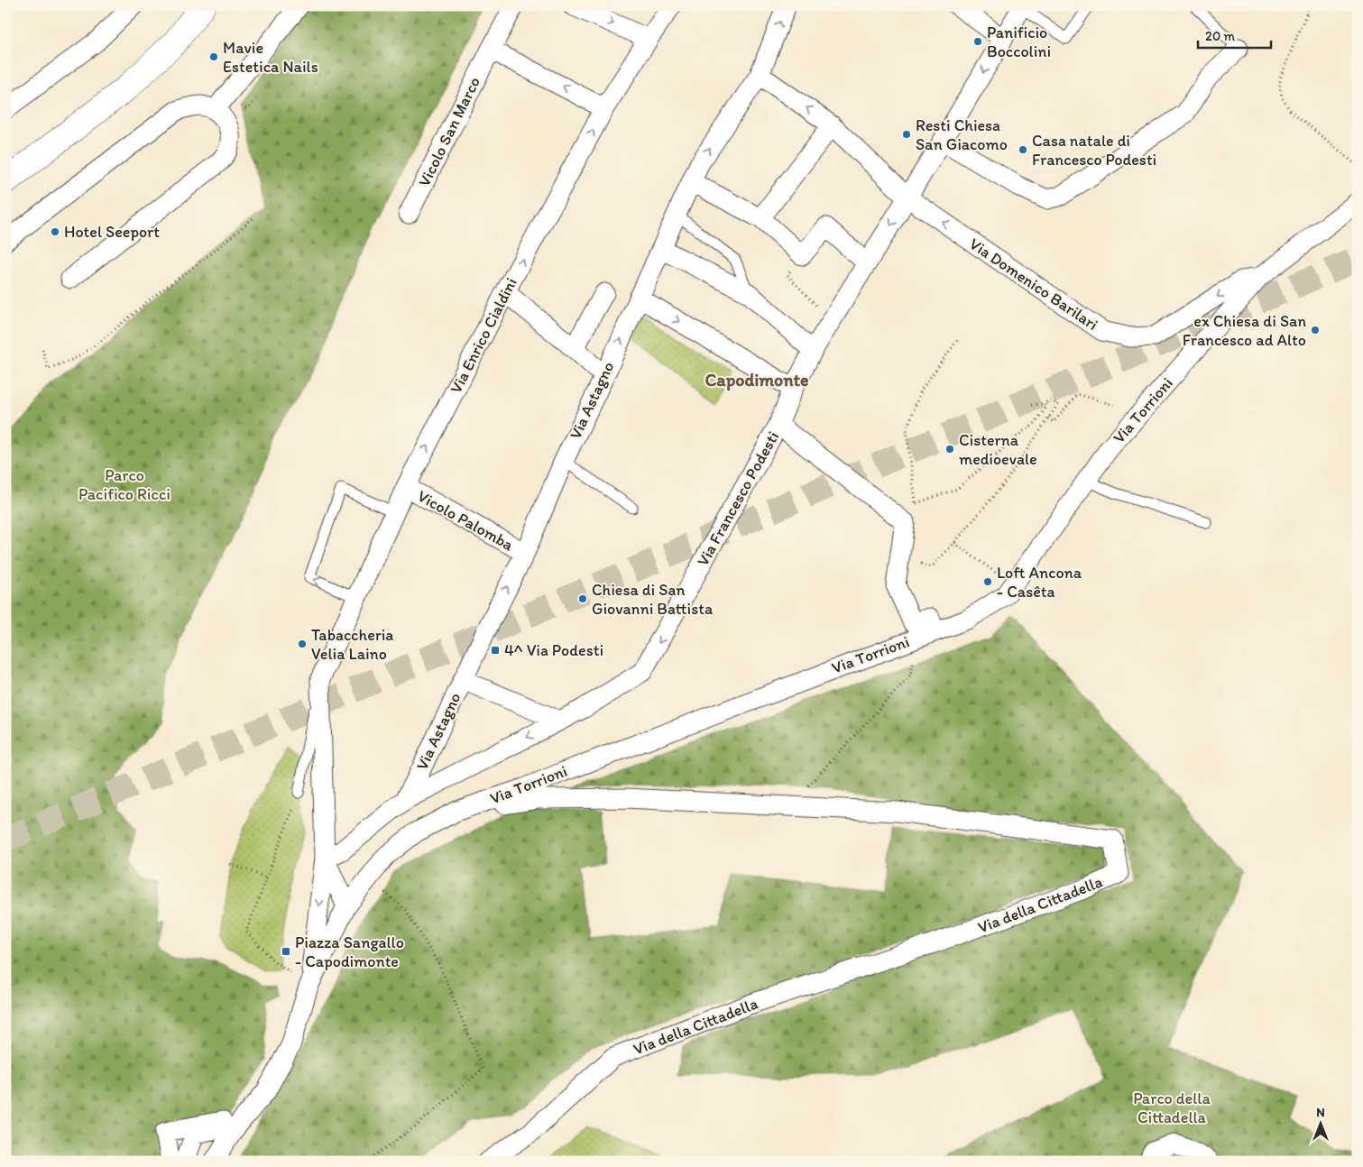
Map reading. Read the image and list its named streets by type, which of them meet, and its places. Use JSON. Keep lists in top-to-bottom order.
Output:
{
  "streets": {
    "street": [
      "Vicolo San Marco",
      "Via Domenico Barilari",
      "Via Enrico Cialdini",
      "Via Astagno",
      "Via Torrioni",
      "Via Francesco Podesti",
      "Vicolo Palomba",
      "Via della Cittadella"
    ]
  },
  "crossings": [
    ["Via Domenico Barilari", "Via Astagno"],
    ["Via Domenico Barilari", "Via Torrioni"],
    ["Via Domenico Barilari", "Via Francesco Podesti"],
    ["Via Enrico Cialdini", "Vicolo Palomba"],
    ["Via Astagno", "Via Francesco Podesti"],
    ["Via Astagno", "Vicolo Palomba"],
    ["Via Torrioni", "Via della Cittadella"]
  ],
  "one_way": ["Via Domenico Barilari", "Via Enrico Cialdini", "Via Francesco Podesti"],
  "districts": ["Capodimonte"],
  "parks": ["Parco Pacifico Ricci", "Parco della Cittadella"],
  "places": {
    "other": [
      "Panificio Boccolini",
      "Mavie Estetica Nails",
      "Resti Chiesa San Giacomo",
      "Casa natale di Francesco Podesti",
      "Hotel Seeport",
      "ex Chiesa di San Francesco ad Alto",
      "Cisterna medioevale",
      "Loft Ancona - Casêta",
      "Chiesa di San Giovanni Battista",
      "Tabaccheria Velia Laino"
    ],
    "transit": ["4^ Via Podesti", "Piazza Sangallo - Capodimonte"]
  },
  "scale_bar": "20 m",
  "north": "top"
}
